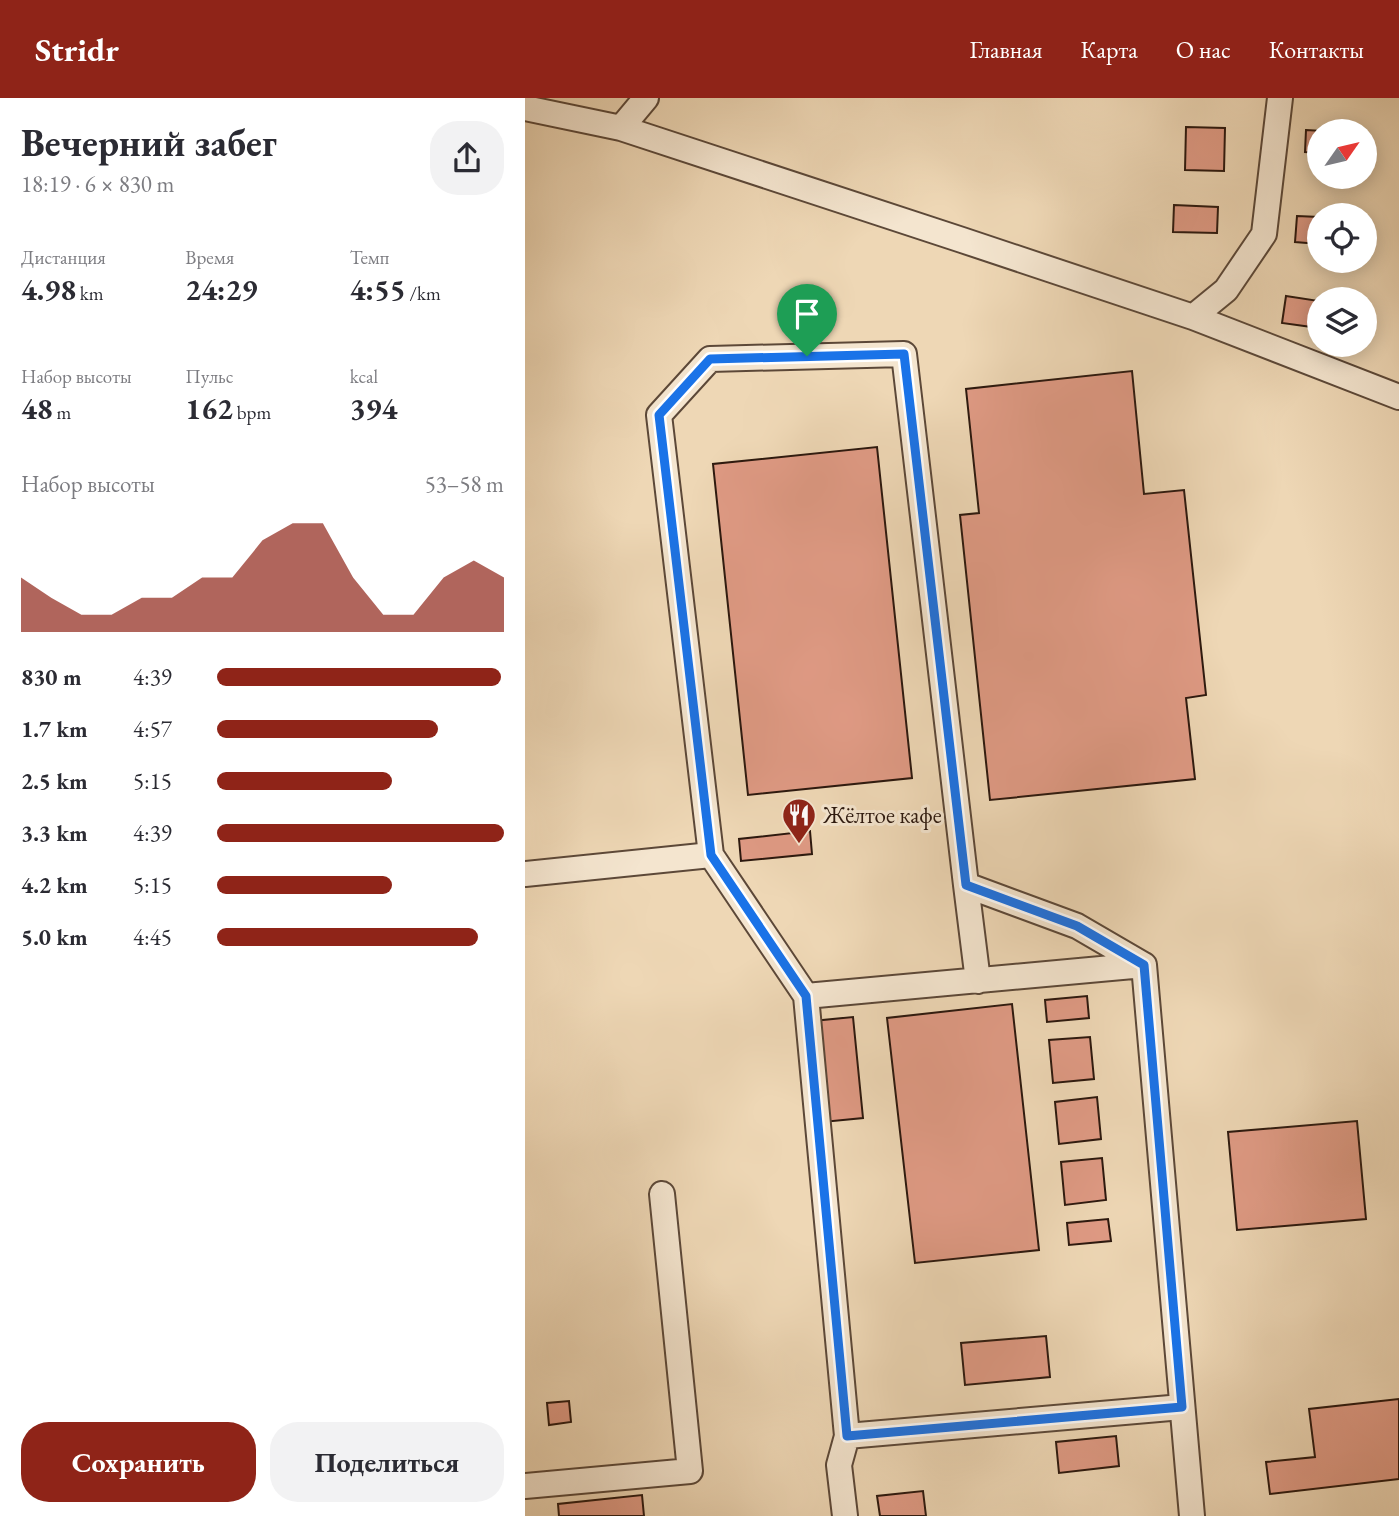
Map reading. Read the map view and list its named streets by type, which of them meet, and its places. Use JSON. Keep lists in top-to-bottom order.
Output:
{
  "places": {
    "restaurant": ["Жёлтое кафе"]
  },
  "north": "top right",
  "page": {
    "header": "Stridr",
    "nav": [
      "Главная",
      "Карта",
      "О нас",
      "Контакты"
    ],
    "heading": ["Вечерний забег", "18:19 · 6 × 830 m"],
    "stats": [
      ["Дистанция", "4.98 km"],
      ["Время", "24:29"],
      ["Темп", "4:55 /km"],
      ["Набор высоты", "48 m"],
      ["Пульс", "162 bpm"],
      ["kcal", "394"]
    ],
    "chart": ["Набор высоты", "53–58 m"],
    "list": [
      {
        "name": "830 m",
        "note": "4:39"
      },
      {
        "name": "1.7 km",
        "note": "4:57"
      },
      {
        "name": "2.5 km",
        "note": "5:15"
      },
      {
        "name": "3.3 km",
        "note": "4:39"
      },
      {
        "name": "4.2 km",
        "note": "5:15"
      },
      {
        "name": "5.0 km",
        "note": "4:45"
      }
    ],
    "buttons": ["Сохранить", "Поделиться"]
  }
}
